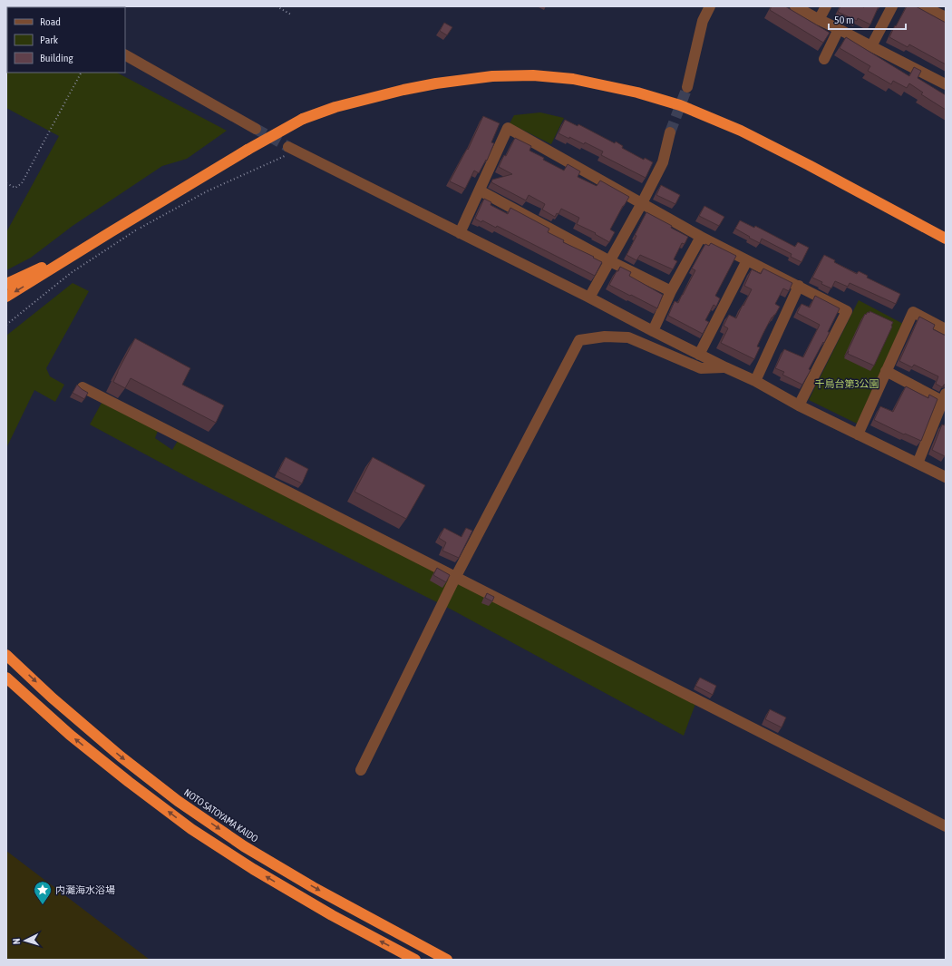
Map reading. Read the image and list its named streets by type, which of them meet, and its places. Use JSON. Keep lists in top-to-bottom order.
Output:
{
  "streets": {
    "highway": ["NOTO SATOYAMA KAIDO"]
  },
  "parks": ["千鳥台第3公園"],
  "places": {
    "place": ["内灘海水浴場"]
  },
  "legend": ["Road", "Park", "Building"],
  "scale_bar": "50 m",
  "north": "left"
}
